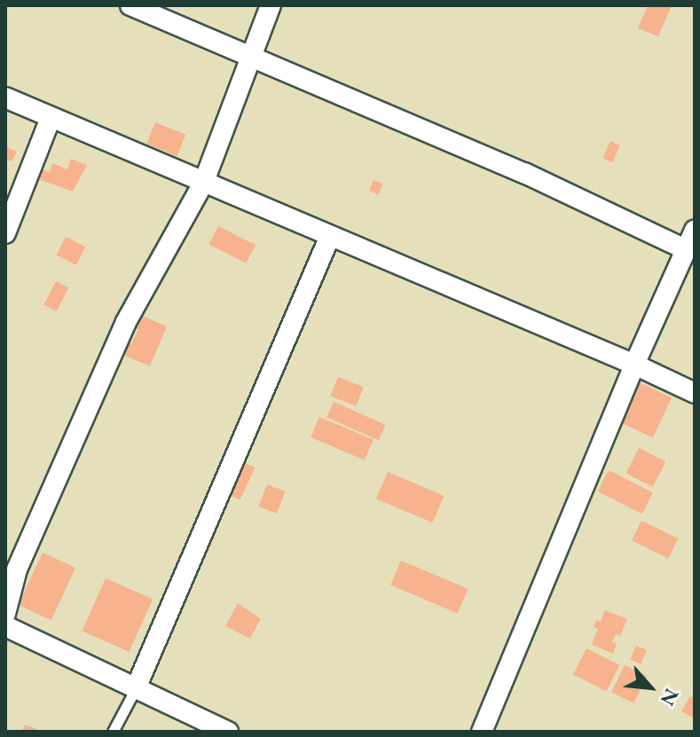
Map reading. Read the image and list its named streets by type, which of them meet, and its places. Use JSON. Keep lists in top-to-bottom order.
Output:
{
  "north": "bottom right"
}
